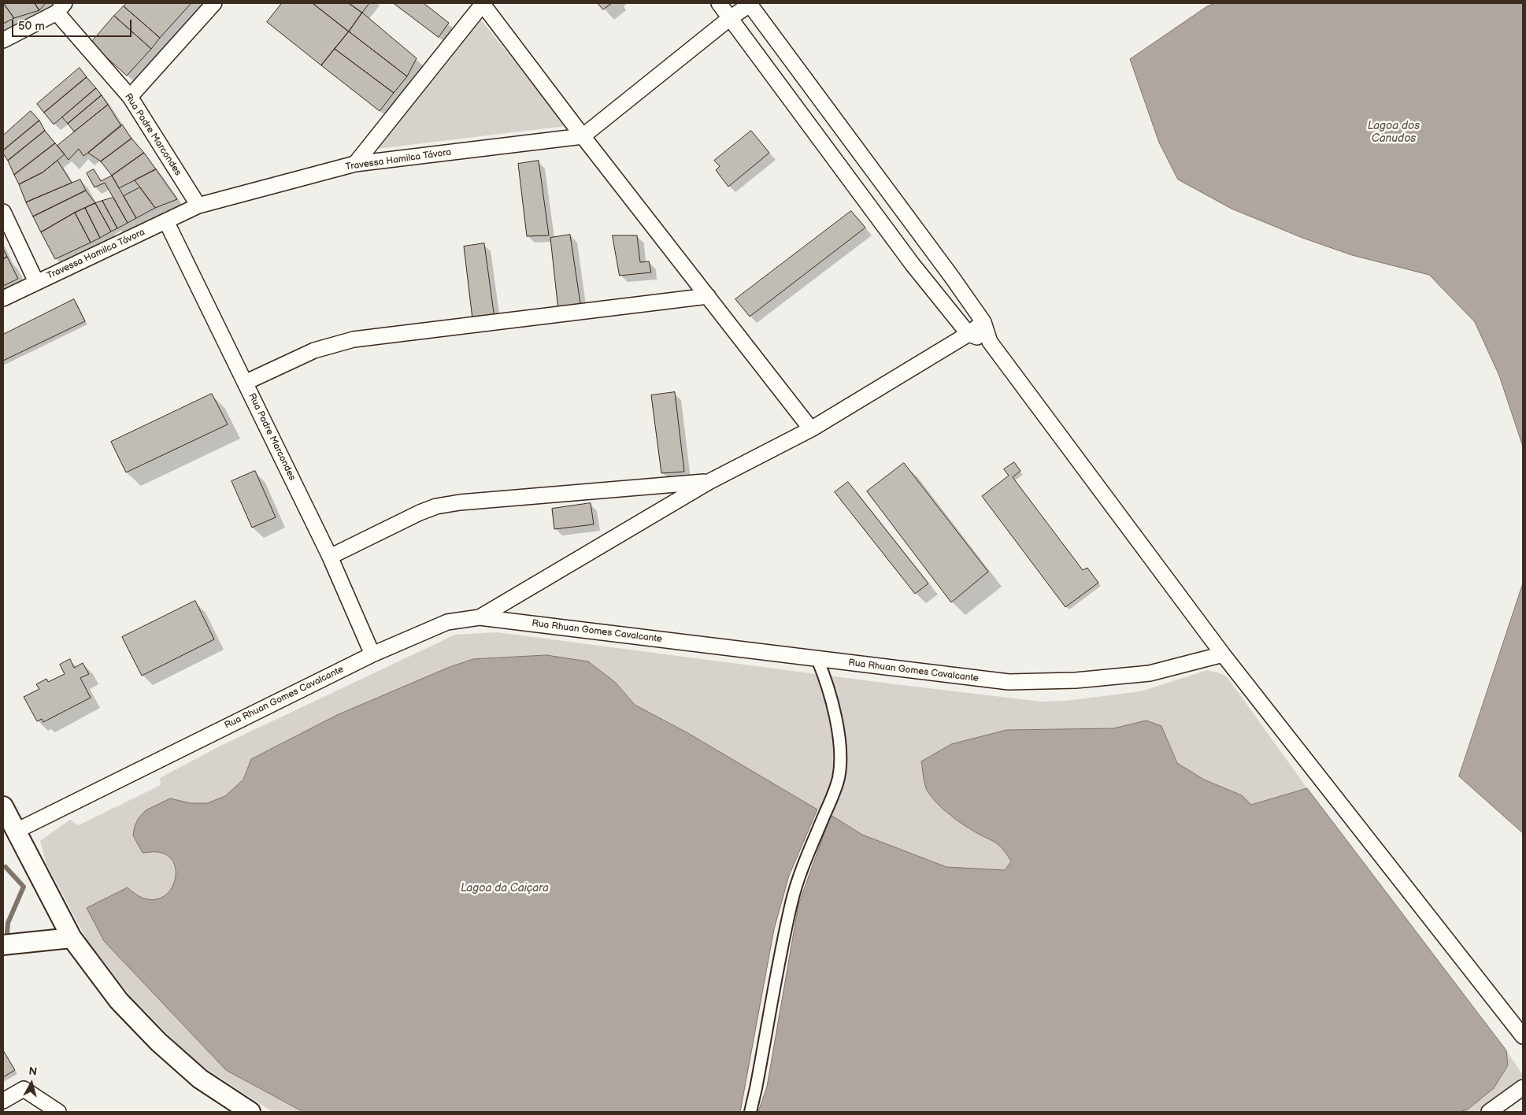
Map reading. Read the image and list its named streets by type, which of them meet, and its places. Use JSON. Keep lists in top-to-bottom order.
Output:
{
  "streets": {
    "street": ["Rua Padre Marcondes", "Travessa Hamilca Távora", "Rua Rhuan Gomes Cavalcante"]
  },
  "crossings": [
    ["Rua Padre Marcondes", "Travessa Hamilca Távora"],
    ["Rua Padre Marcondes", "Rua Rhuan Gomes Cavalcante"]
  ],
  "water": ["Lagoa dos Canudos", "Lagoa da Caiçara"],
  "scale_bar": "50 m",
  "north": "top"
}
